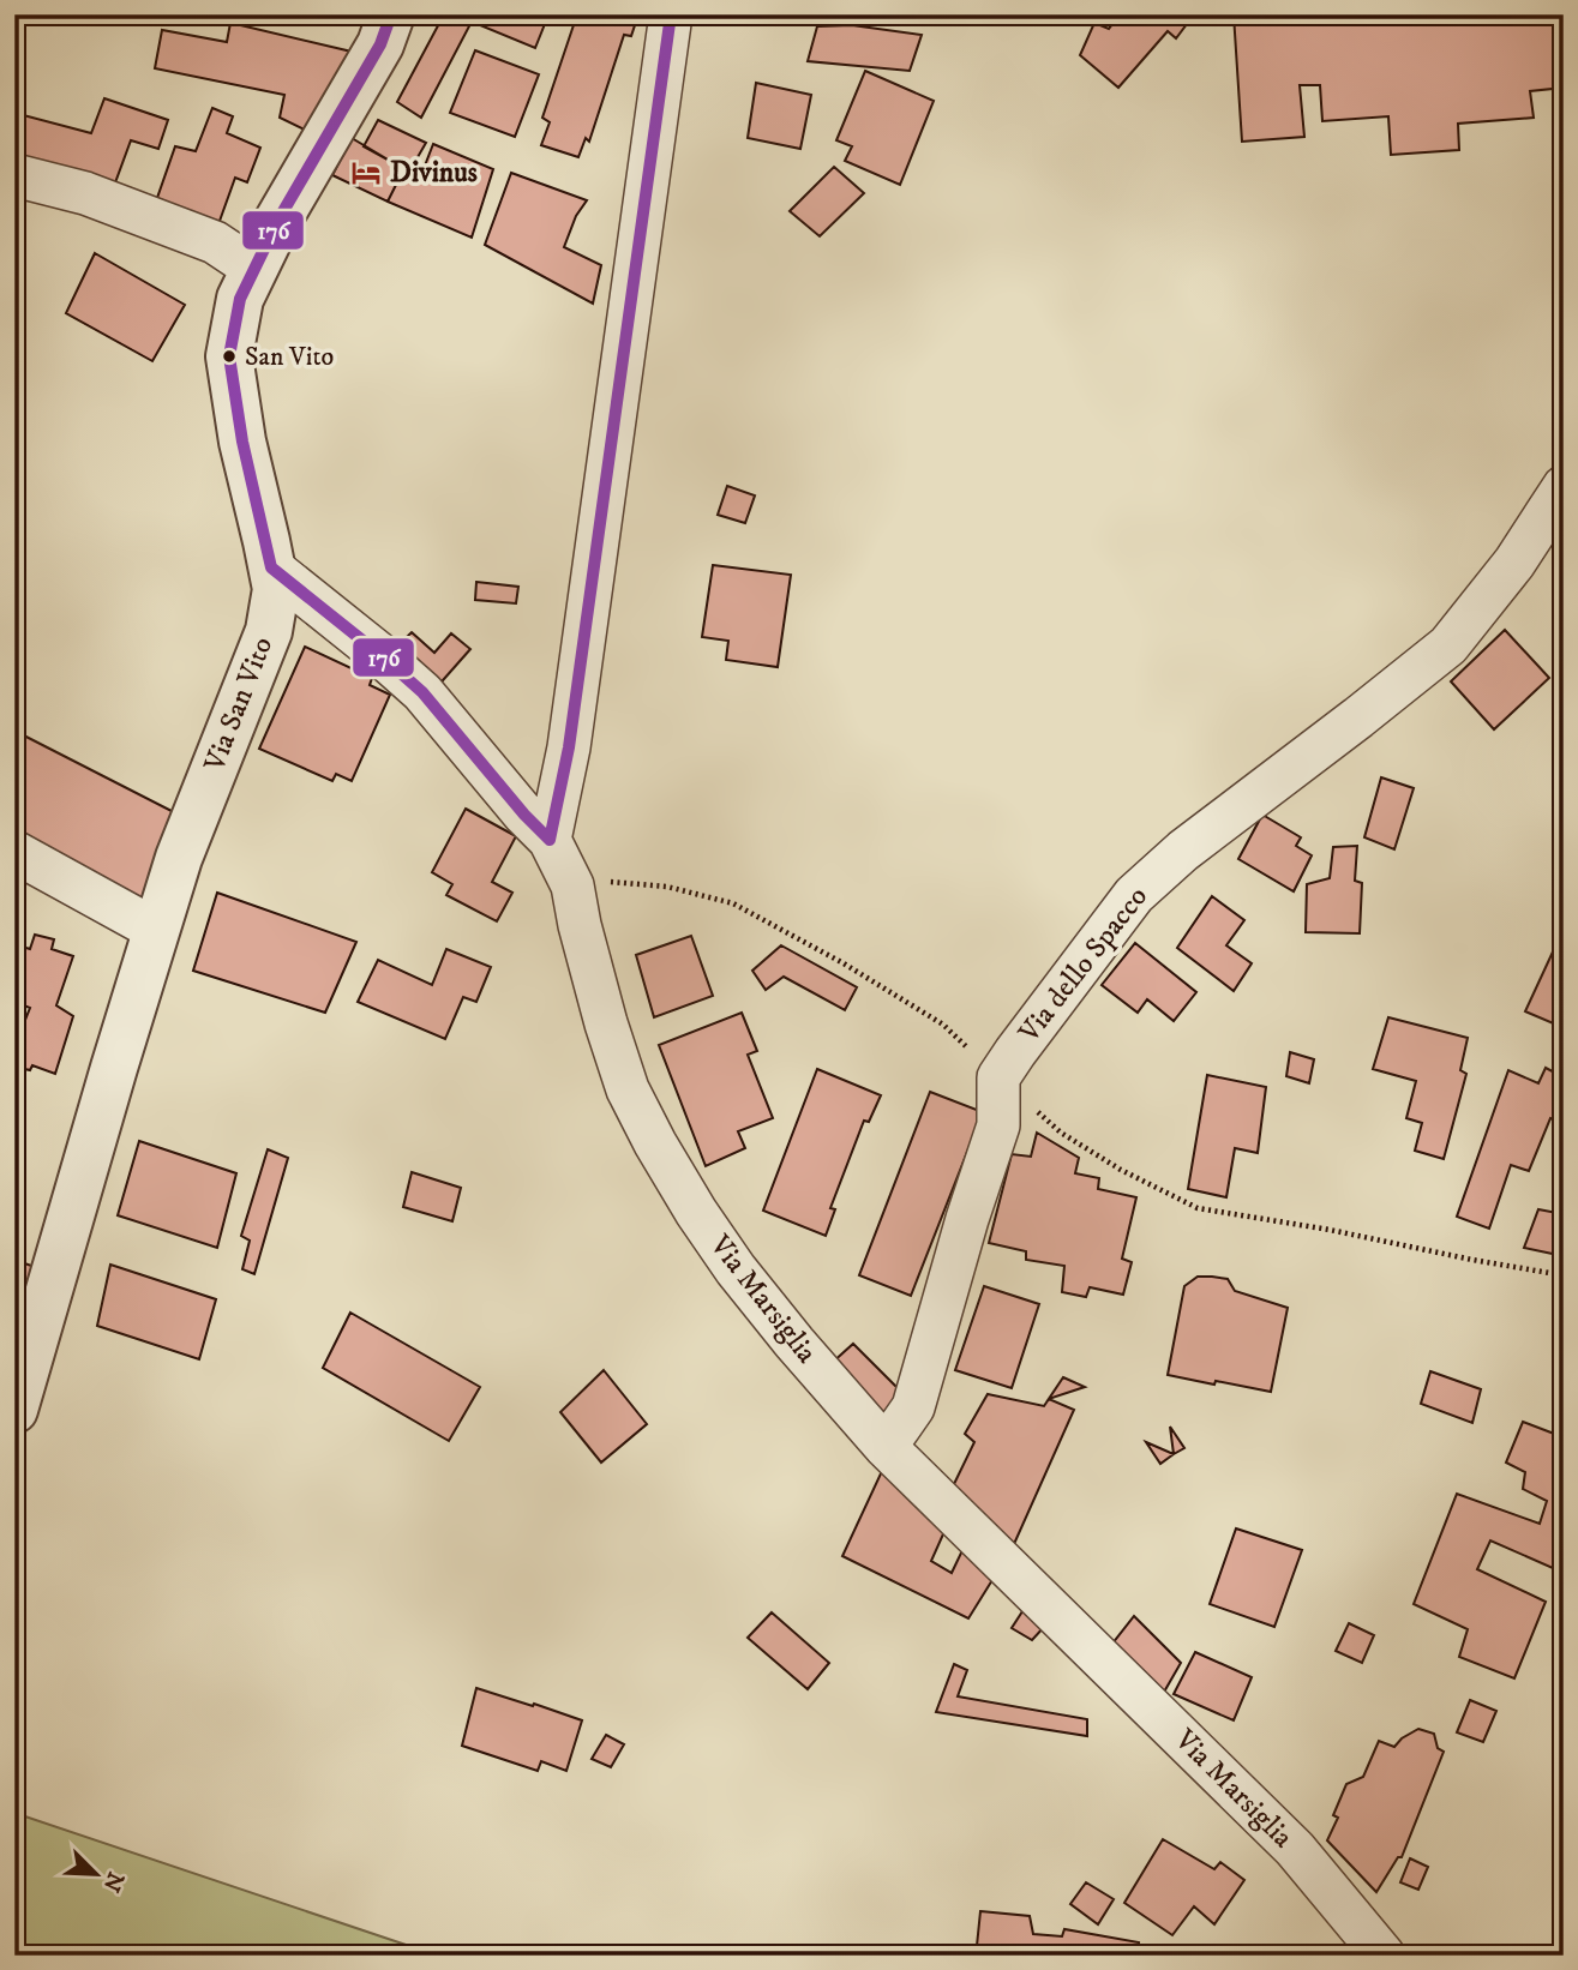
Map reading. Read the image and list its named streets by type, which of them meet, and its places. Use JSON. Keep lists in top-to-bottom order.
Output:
{
  "streets": {
    "street": ["Via San Vito", "Via dello Spacco", "Via Marsiglia"]
  },
  "crossings": [
    ["Via San Vito", "Via Marsiglia"]
  ],
  "places": {
    "hotel": ["Divinus"],
    "other": ["San Vito"]
  },
  "lines": ["transit line 176"],
  "north": "bottom right"
}
